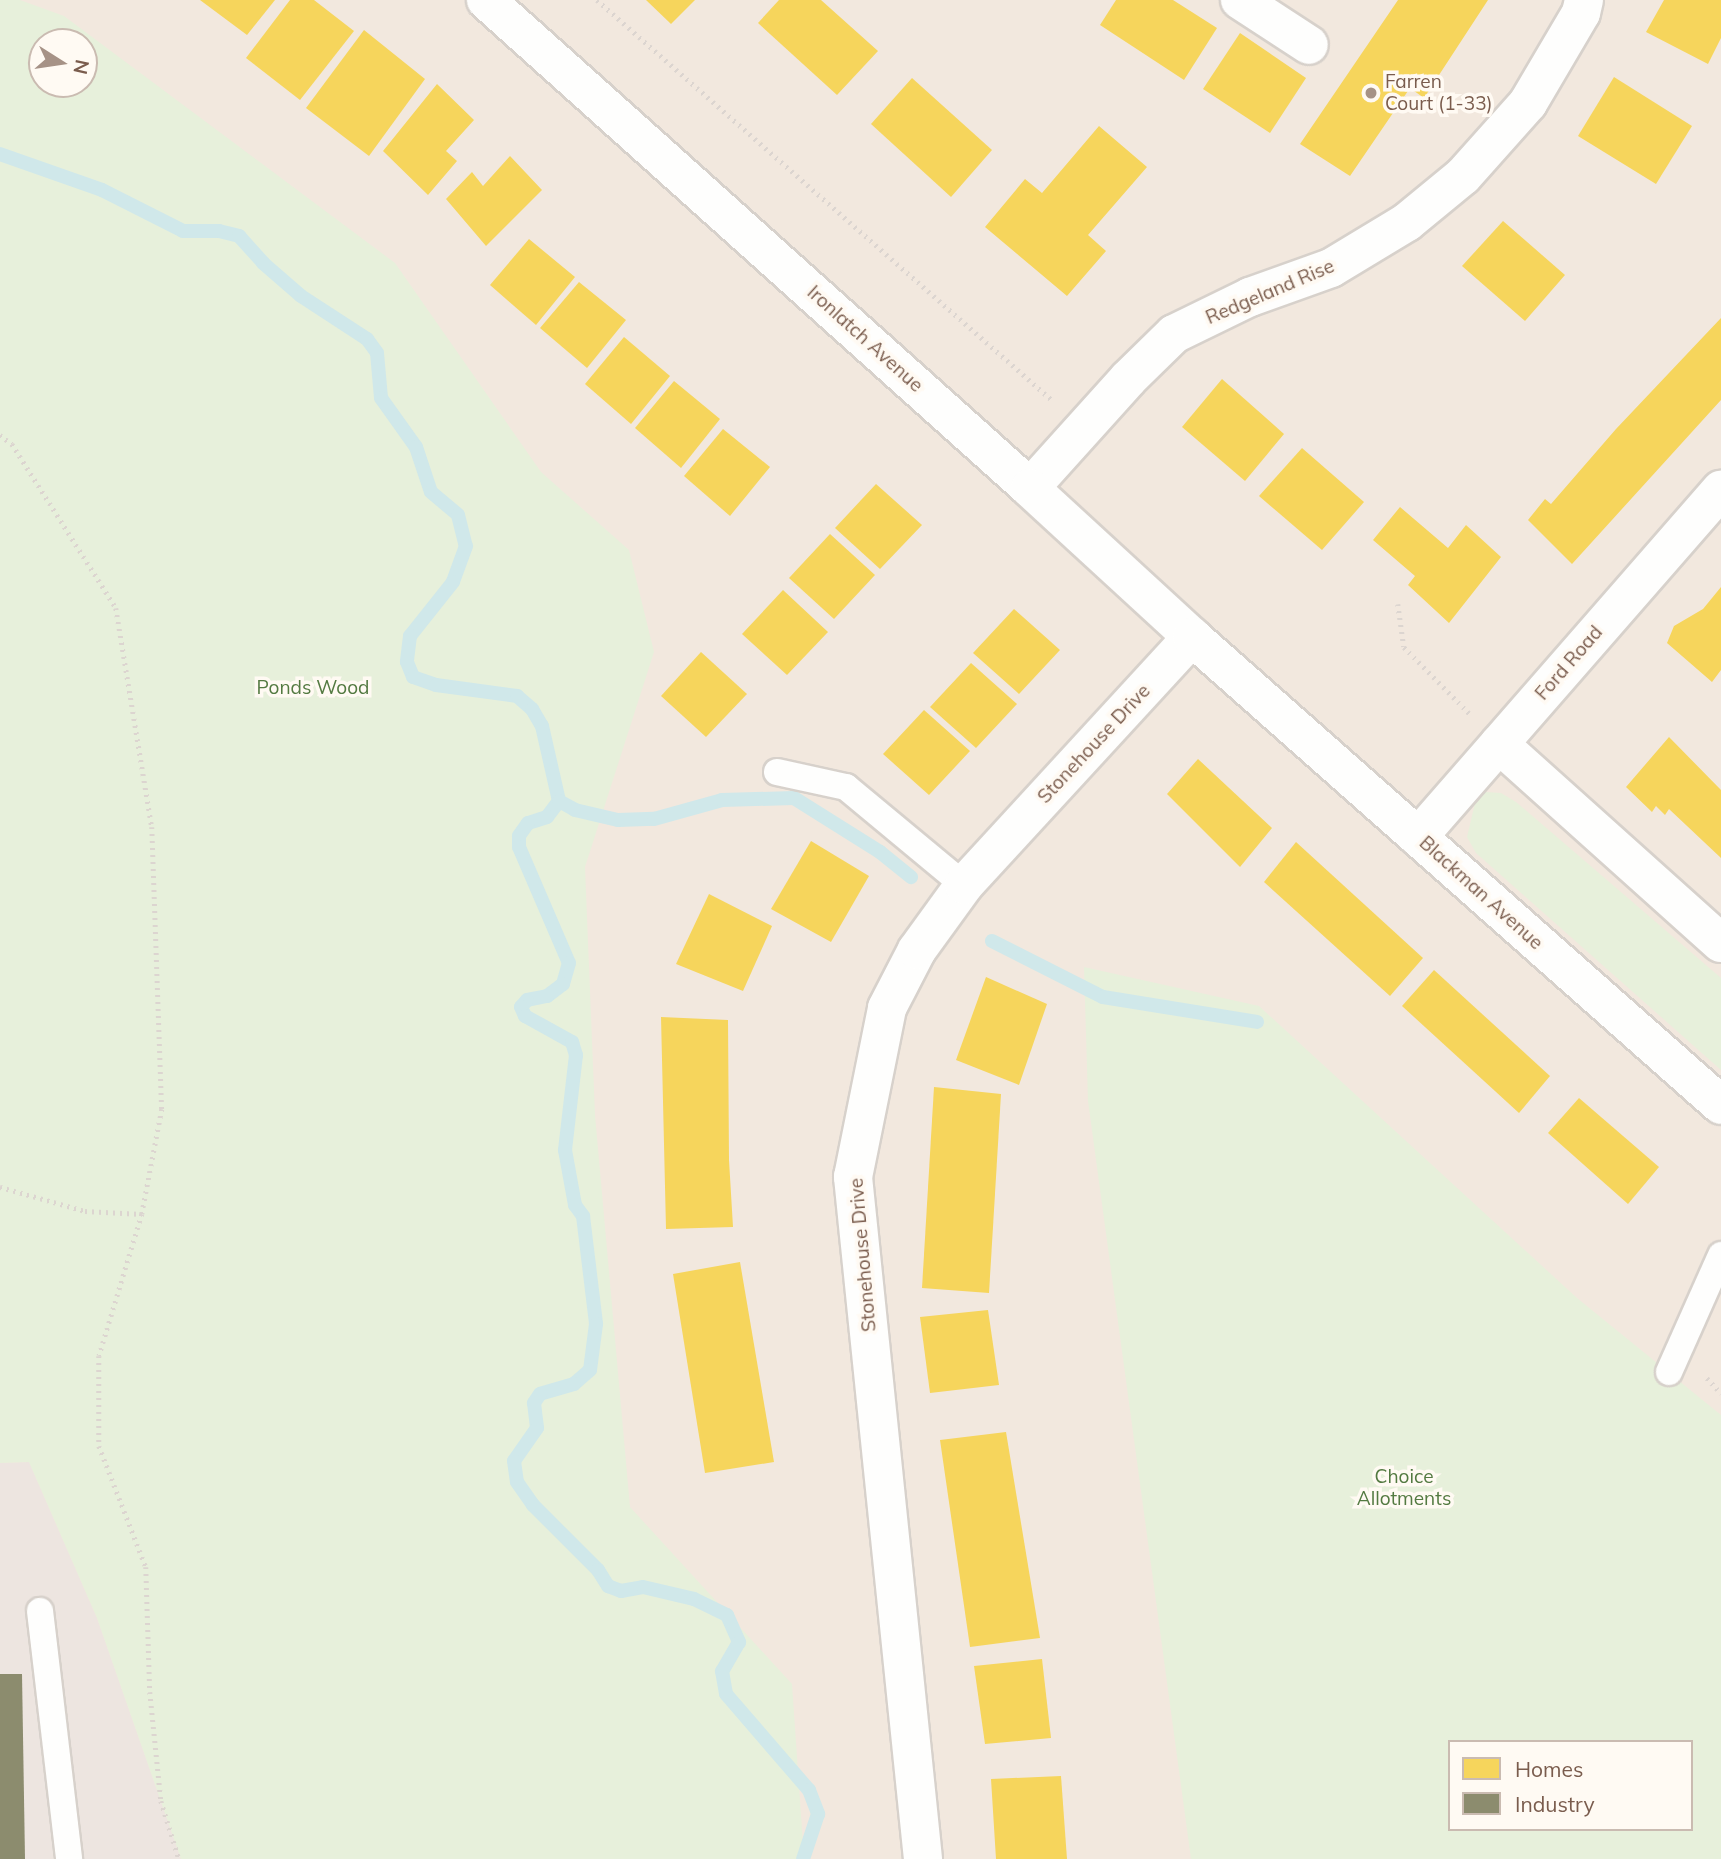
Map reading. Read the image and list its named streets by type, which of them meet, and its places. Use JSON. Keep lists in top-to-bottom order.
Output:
{
  "streets": {
    "street": [
      "Redgeland Rise",
      "Ironlatch Avenue",
      "Ford Road",
      "Stonehouse Drive",
      "Blackman Avenue"
    ]
  },
  "crossings": [
    ["Redgeland Rise", "Ironlatch Avenue"],
    ["Ironlatch Avenue", "Stonehouse Drive"],
    ["Ironlatch Avenue", "Blackman Avenue"],
    ["Ford Road", "Blackman Avenue"]
  ],
  "parks": ["Ponds Wood", "Choice Allotments"],
  "places": ["Farren Court (1-33)"],
  "legend": ["Homes", "Industry"],
  "north": "right"
}
